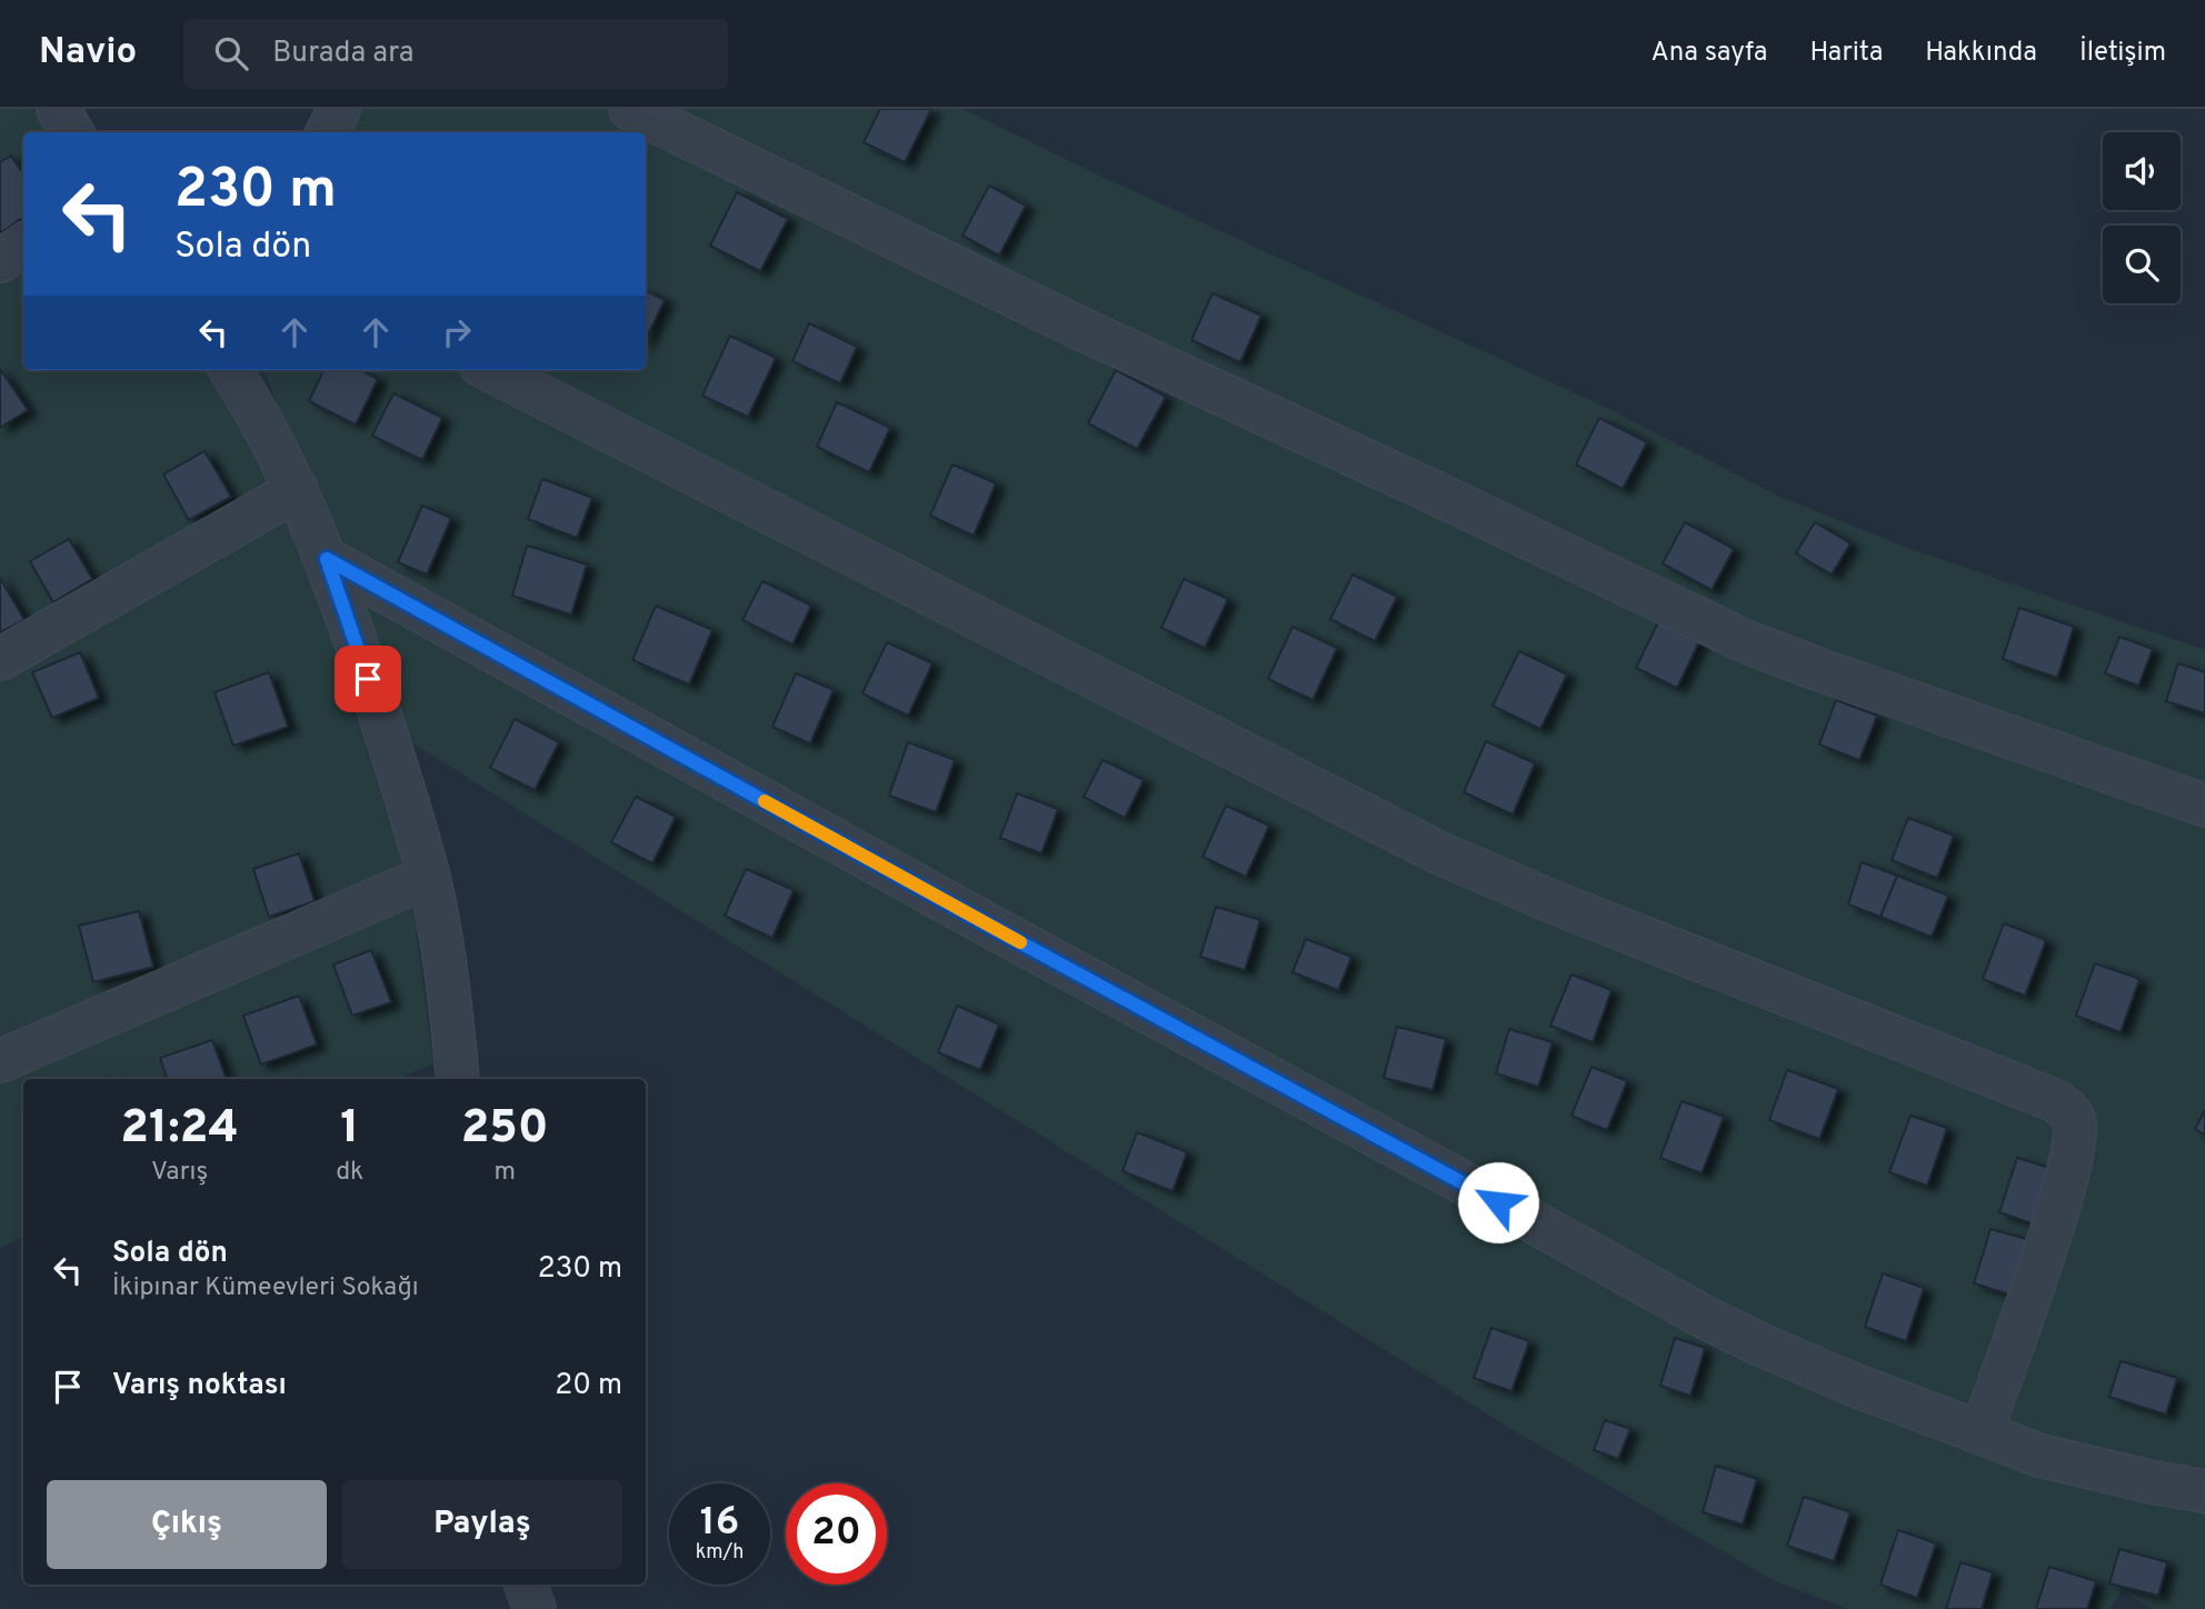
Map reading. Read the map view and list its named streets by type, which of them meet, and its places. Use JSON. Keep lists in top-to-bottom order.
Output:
{
  "page": {
    "header": "Navio",
    "search": "Burada ara",
    "nav": [
      "Ana sayfa",
      "Harita",
      "Hakkında",
      "İletişim"
    ],
    "turn": ["230 m", "Sola dön"],
    "eta": [
      "21:24",
      "Varış",
      "1",
      "dk",
      "250",
      "m"
    ],
    "list": [
      {
        "name": "Sola dön",
        "note": "İkipınar Kümeevleri Sokağı",
        "value": "230 m"
      },
      {
        "name": "Varış noktası",
        "value": "20 m"
      }
    ],
    "buttons": ["Çıkış", "Paylaş"],
    "speed": "16 km/h",
    "limit": "20"
  }
}
